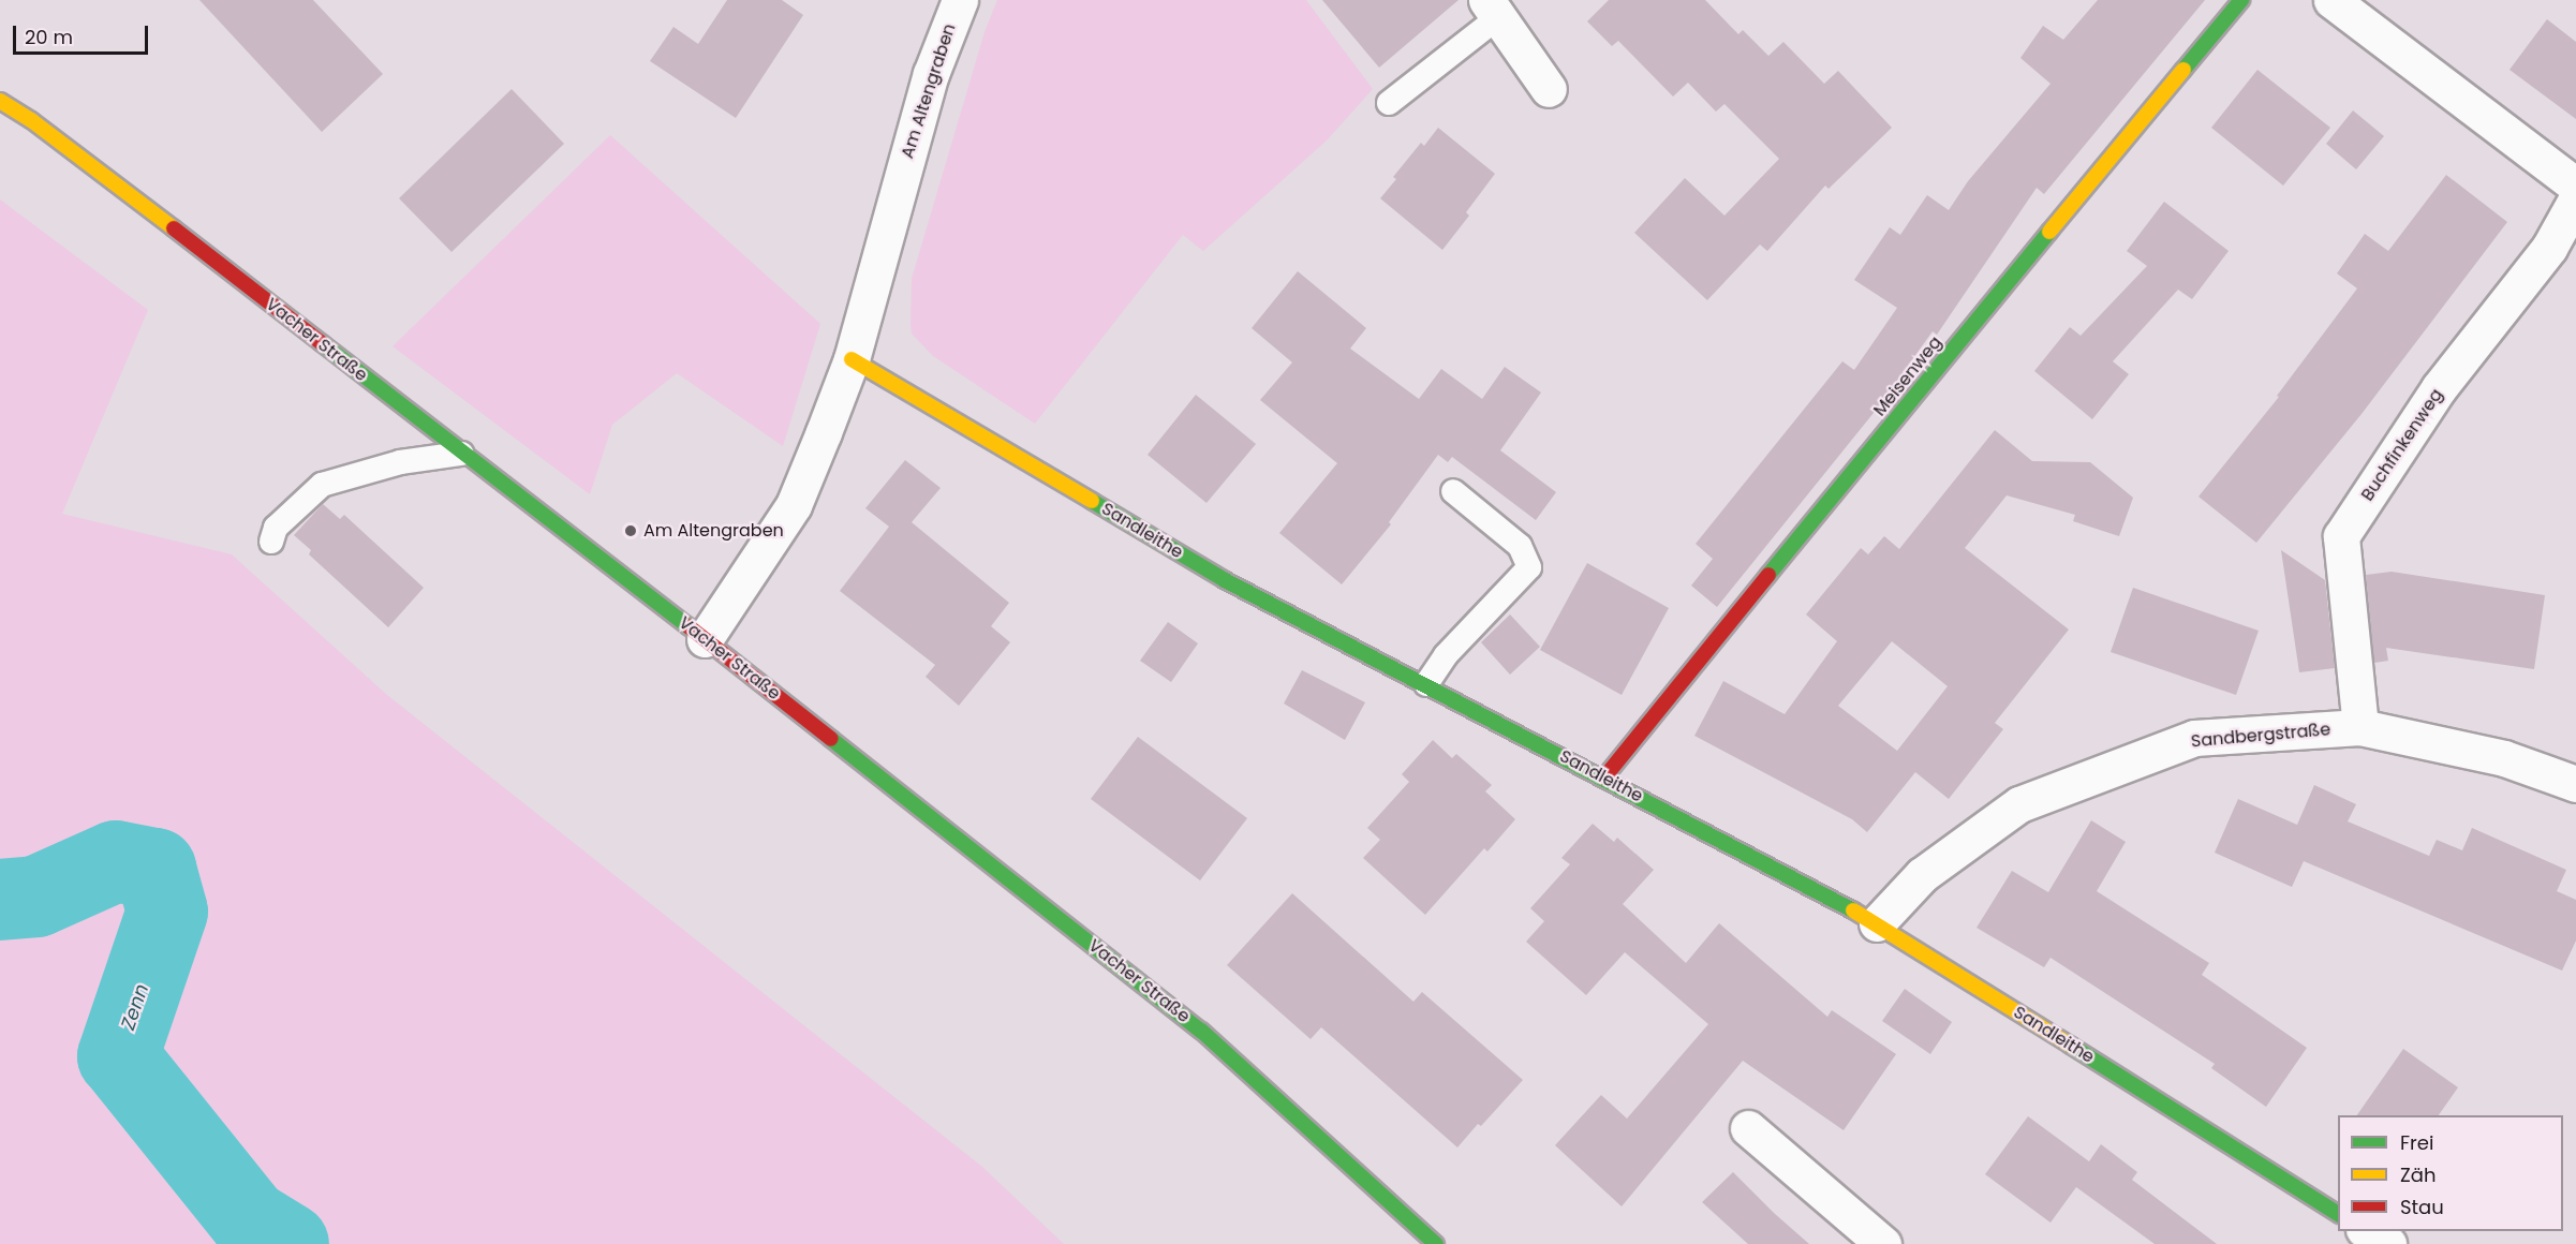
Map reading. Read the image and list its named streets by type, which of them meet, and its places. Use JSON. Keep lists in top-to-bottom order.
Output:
{
  "streets": {
    "street": [
      "Am Altengraben",
      "Vacher Straße",
      "Meisenweg",
      "Buchfinkenweg",
      "Sandleithe",
      "Sandbergstraße"
    ]
  },
  "crossings": [
    ["Am Altengraben", "Vacher Straße"],
    ["Am Altengraben", "Sandleithe"],
    ["Meisenweg", "Sandleithe"],
    ["Buchfinkenweg", "Sandbergstraße"],
    ["Sandleithe", "Sandbergstraße"]
  ],
  "water": ["Zenn"],
  "places": ["Am Altengraben"],
  "legend": ["Frei", "Zäh", "Stau"],
  "scale_bar": "20 m"
}
